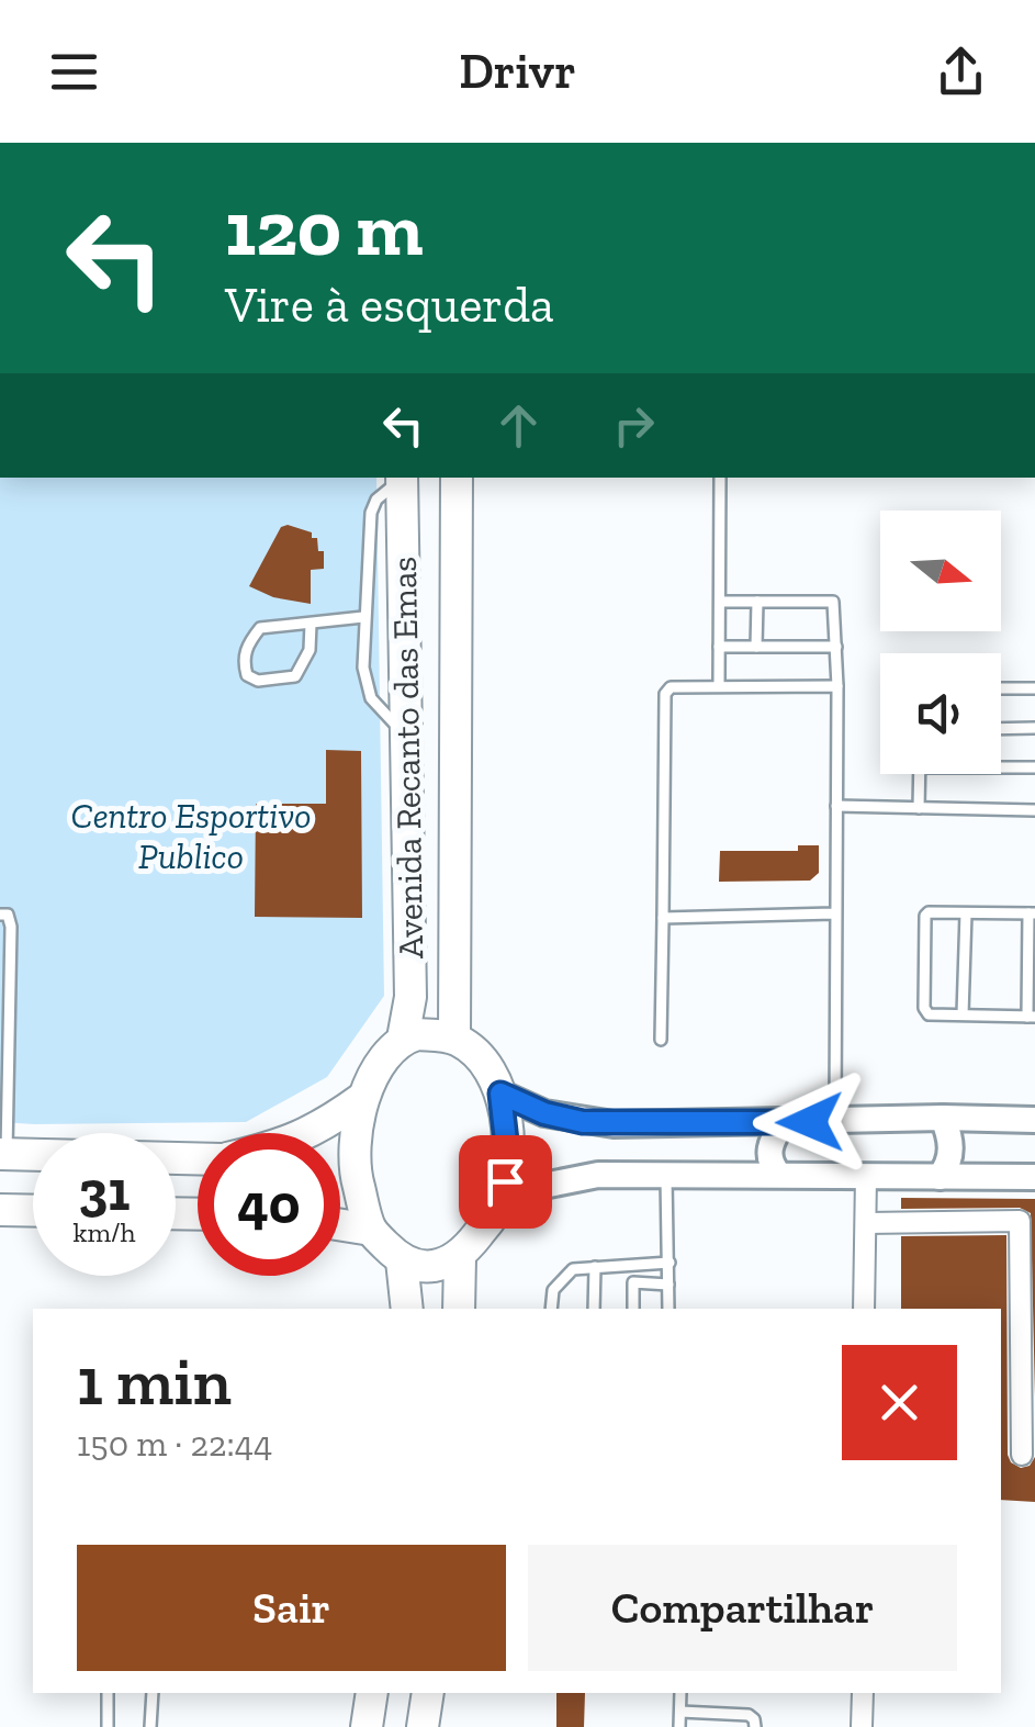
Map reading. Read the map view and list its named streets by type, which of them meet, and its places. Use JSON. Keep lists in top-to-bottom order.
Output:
{
  "streets": {
    "main road": ["Avenida Recanto das Emas"]
  },
  "parks": ["Centro Esportivo Publico"],
  "north": "right",
  "page": {
    "header": "Drivr",
    "turn": ["120 m", "Vire à esquerda"],
    "speed": "31 km/h",
    "limit": "40",
    "heading": ["1 min", "150 m · 22:44"],
    "buttons": ["Sair", "Compartilhar"]
  }
}
